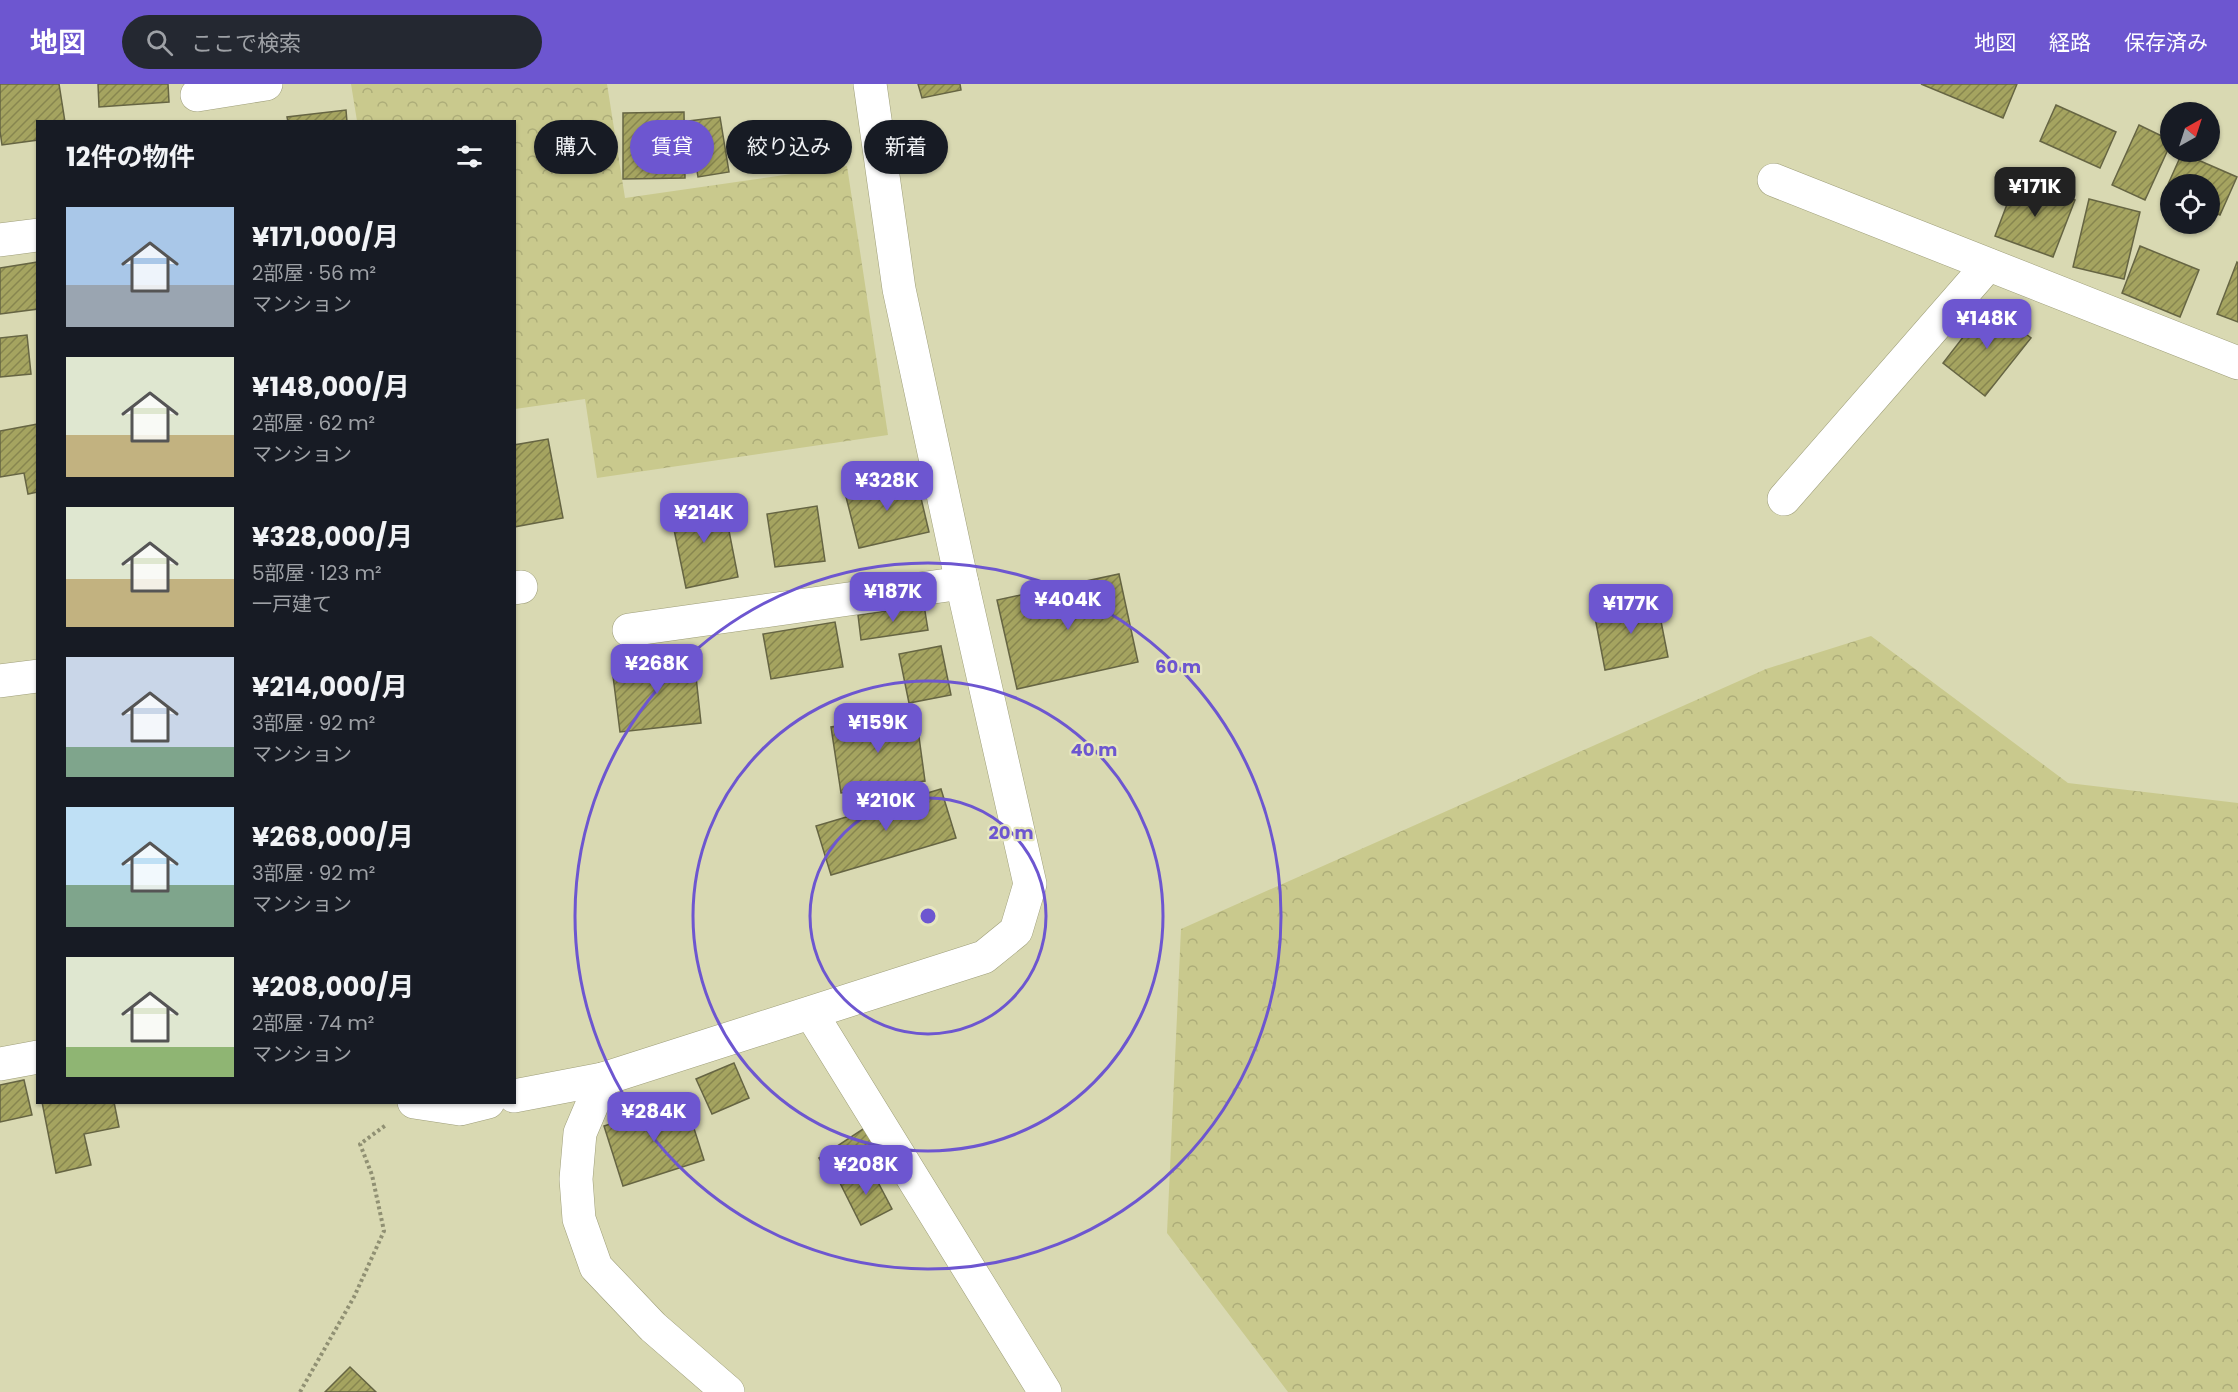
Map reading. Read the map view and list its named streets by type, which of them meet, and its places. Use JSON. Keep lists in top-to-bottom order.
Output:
{
  "north": "top right",
  "page": {
    "header": "地図",
    "search": "ここで検索",
    "nav": ["地図", "経路", "保存済み"],
    "chip": [
      "購入",
      "賃貸",
      "絞り込み",
      "新着"
    ],
    "heading": "12件の物件",
    "price": [
      "¥171K",
      "¥148K",
      "¥328K",
      "¥214K",
      "¥187K",
      "¥404K",
      "¥177K",
      "¥268K",
      "¥159K",
      "¥210K",
      "¥284K",
      "¥208K"
    ],
    "list": [
      {
        "name": "¥171,000/月",
        "note": "2部屋 · 56 m² · マンション"
      },
      {
        "name": "¥148,000/月",
        "note": "2部屋 · 62 m² · マンション"
      },
      {
        "name": "¥328,000/月",
        "note": "5部屋 · 123 m² · 一戸建て"
      },
      {
        "name": "¥214,000/月",
        "note": "3部屋 · 92 m² · マンション"
      },
      {
        "name": "¥268,000/月",
        "note": "3部屋 · 92 m² · マンション"
      },
      {
        "name": "¥208,000/月",
        "note": "2部屋 · 74 m² · マンション"
      }
    ]
  },
  "rings": ["60 m", "40 m", "20 m"]
}
